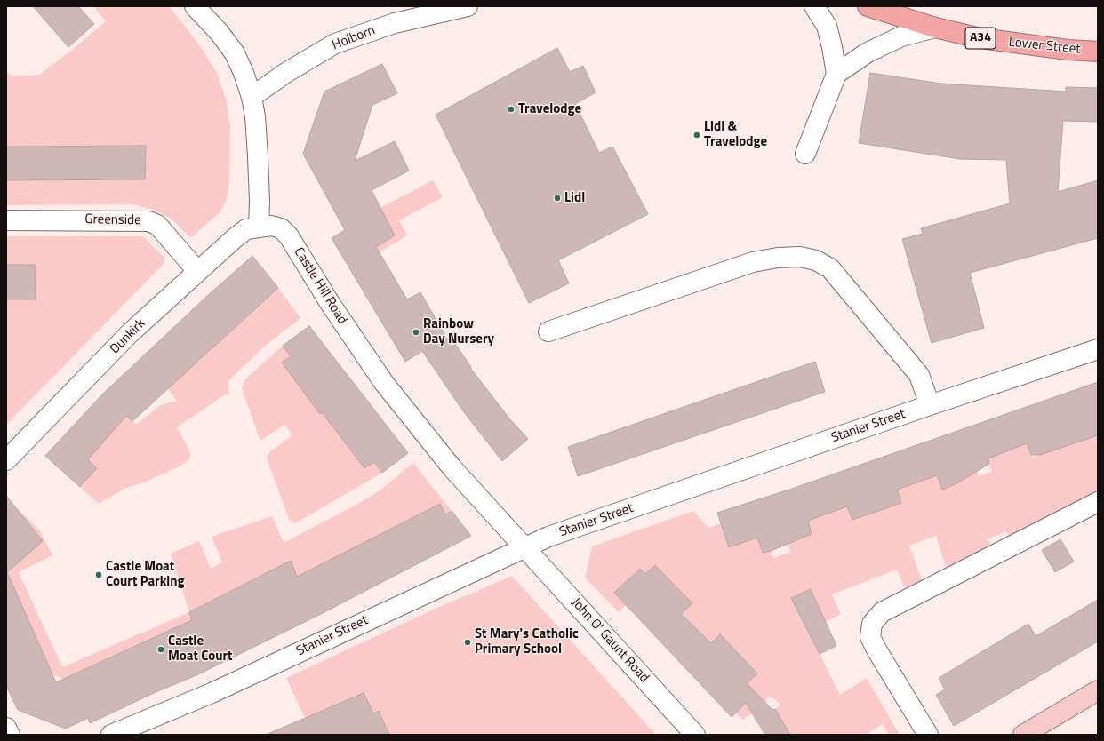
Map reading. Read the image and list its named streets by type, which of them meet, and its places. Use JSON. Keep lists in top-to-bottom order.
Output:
{
  "streets": {
    "highway": ["A34", "Lower Street"],
    "street": [
      "Holborn",
      "Greenside",
      "Castle Hill Road",
      "Dunkirk",
      "Stanier Street",
      "John O' Gaunt Road"
    ]
  },
  "crossings": [
    ["Greenside", "Dunkirk"],
    ["Castle Hill Road", "Dunkirk"],
    ["Castle Hill Road", "Stanier Street"],
    ["Castle Hill Road", "John O' Gaunt Road"],
    ["Stanier Street", "John O' Gaunt Road"]
  ],
  "places": [
    "Travelodge",
    "Lidl & Travelodge",
    "Lidl",
    "Rainbow Day Nursery",
    "Castle Moat Court Parking",
    "St Mary's Catholic Primary School",
    "Castle Moat Court"
  ]
}
